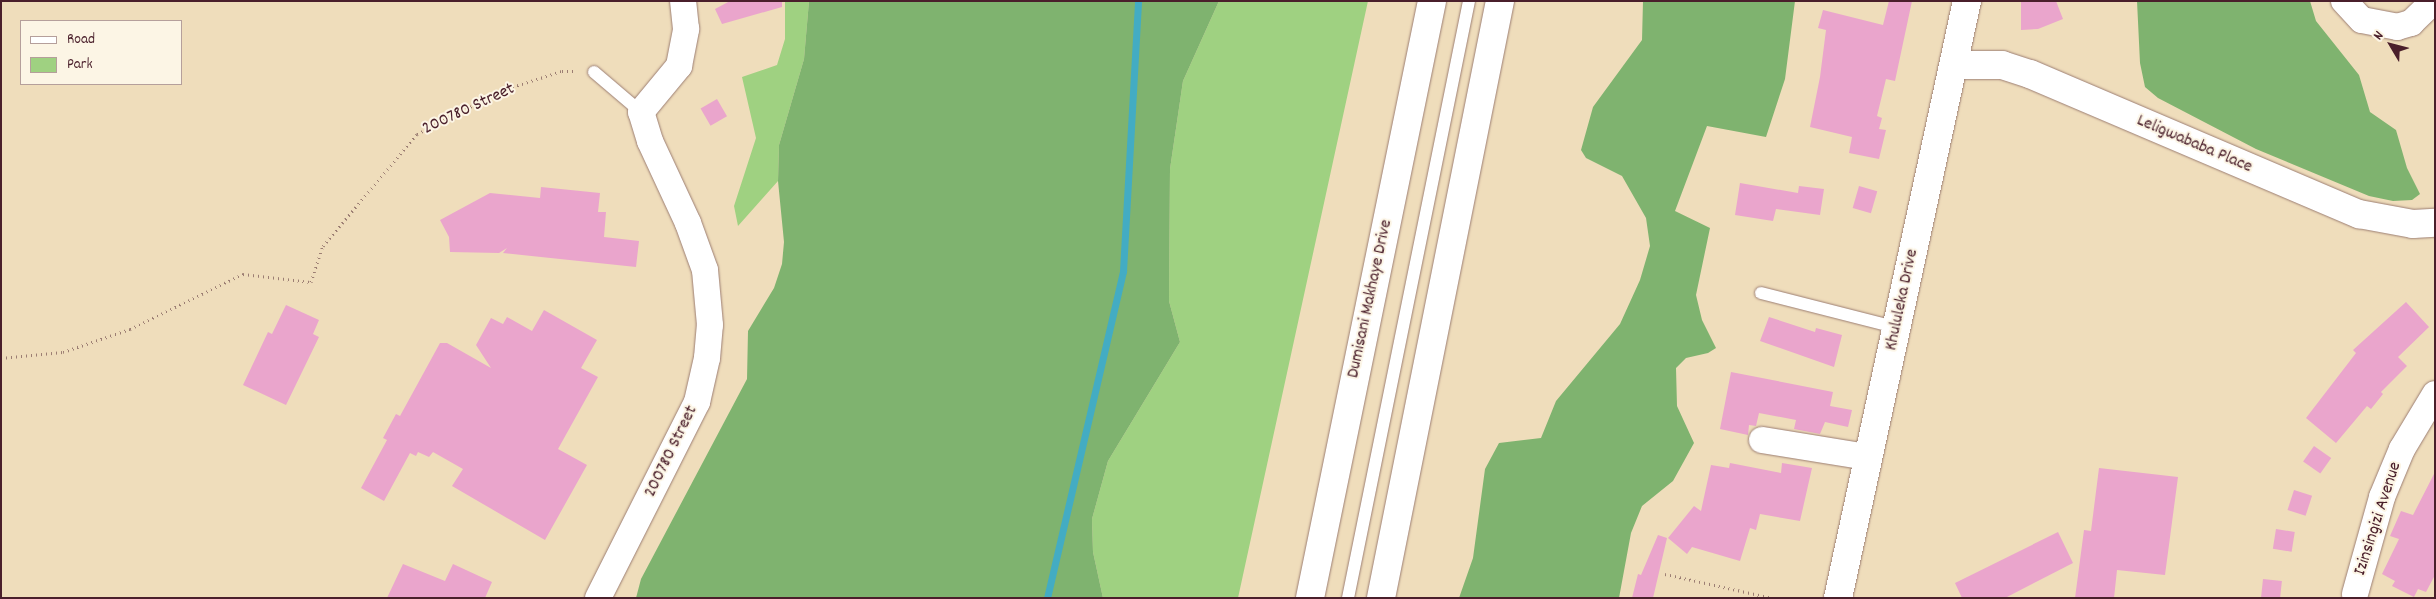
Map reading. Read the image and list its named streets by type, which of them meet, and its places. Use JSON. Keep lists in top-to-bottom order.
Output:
{
  "streets": {
    "main road": ["Leligwababa Place", "Dumisani Makhaye Drive", "Khululeka Drive"],
    "street": ["200780 Street", "Izinsingizi Avenue"]
  },
  "crossings": [
    ["Leligwababa Place", "Khululeka Drive"]
  ],
  "legend": ["Road", "Park"],
  "north": "top left"
}
